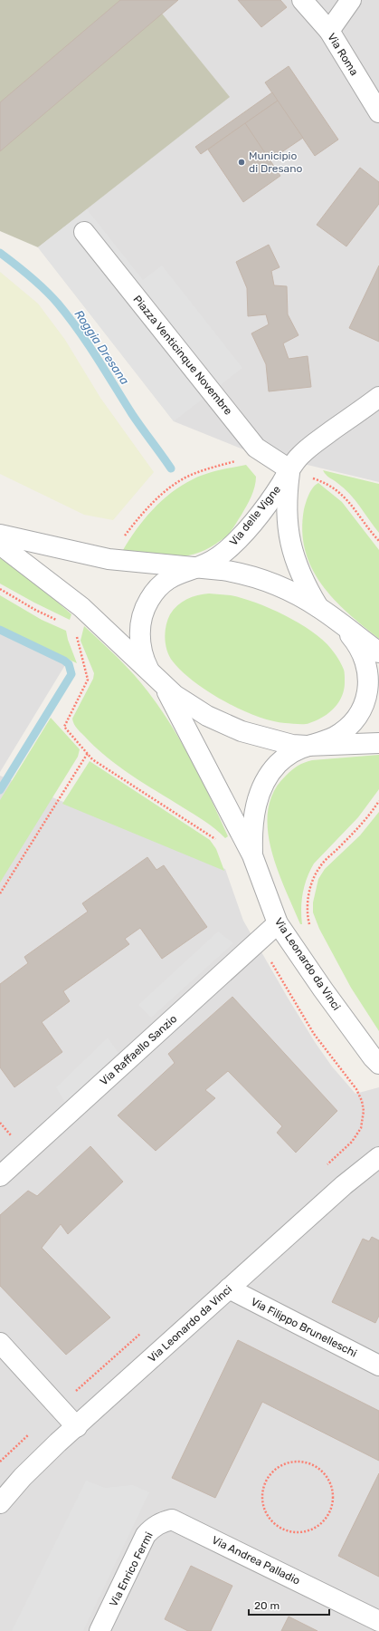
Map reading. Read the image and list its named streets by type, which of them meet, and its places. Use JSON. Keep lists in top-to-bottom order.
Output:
{
  "streets": {
    "street": [
      "Via Roma",
      "Piazza Venticinque Novembre",
      "Via delle Vigne",
      "Via Leonardo da Vinci",
      "Via Raffaello Sanzio",
      "Via Filippo Brunelleschi",
      "Via Andrea Palladio",
      "Via Enrico Fermi"
    ]
  },
  "crossings": [
    ["Piazza Venticinque Novembre", "Via delle Vigne"],
    ["Via Leonardo da Vinci", "Via Raffaello Sanzio"],
    ["Via Leonardo da Vinci", "Via Filippo Brunelleschi"],
    ["Via Andrea Palladio", "Via Enrico Fermi"]
  ],
  "water": ["Roggia Dresana"],
  "places": ["Municipio di Dresano"],
  "scale_bar": "20 m"
}
